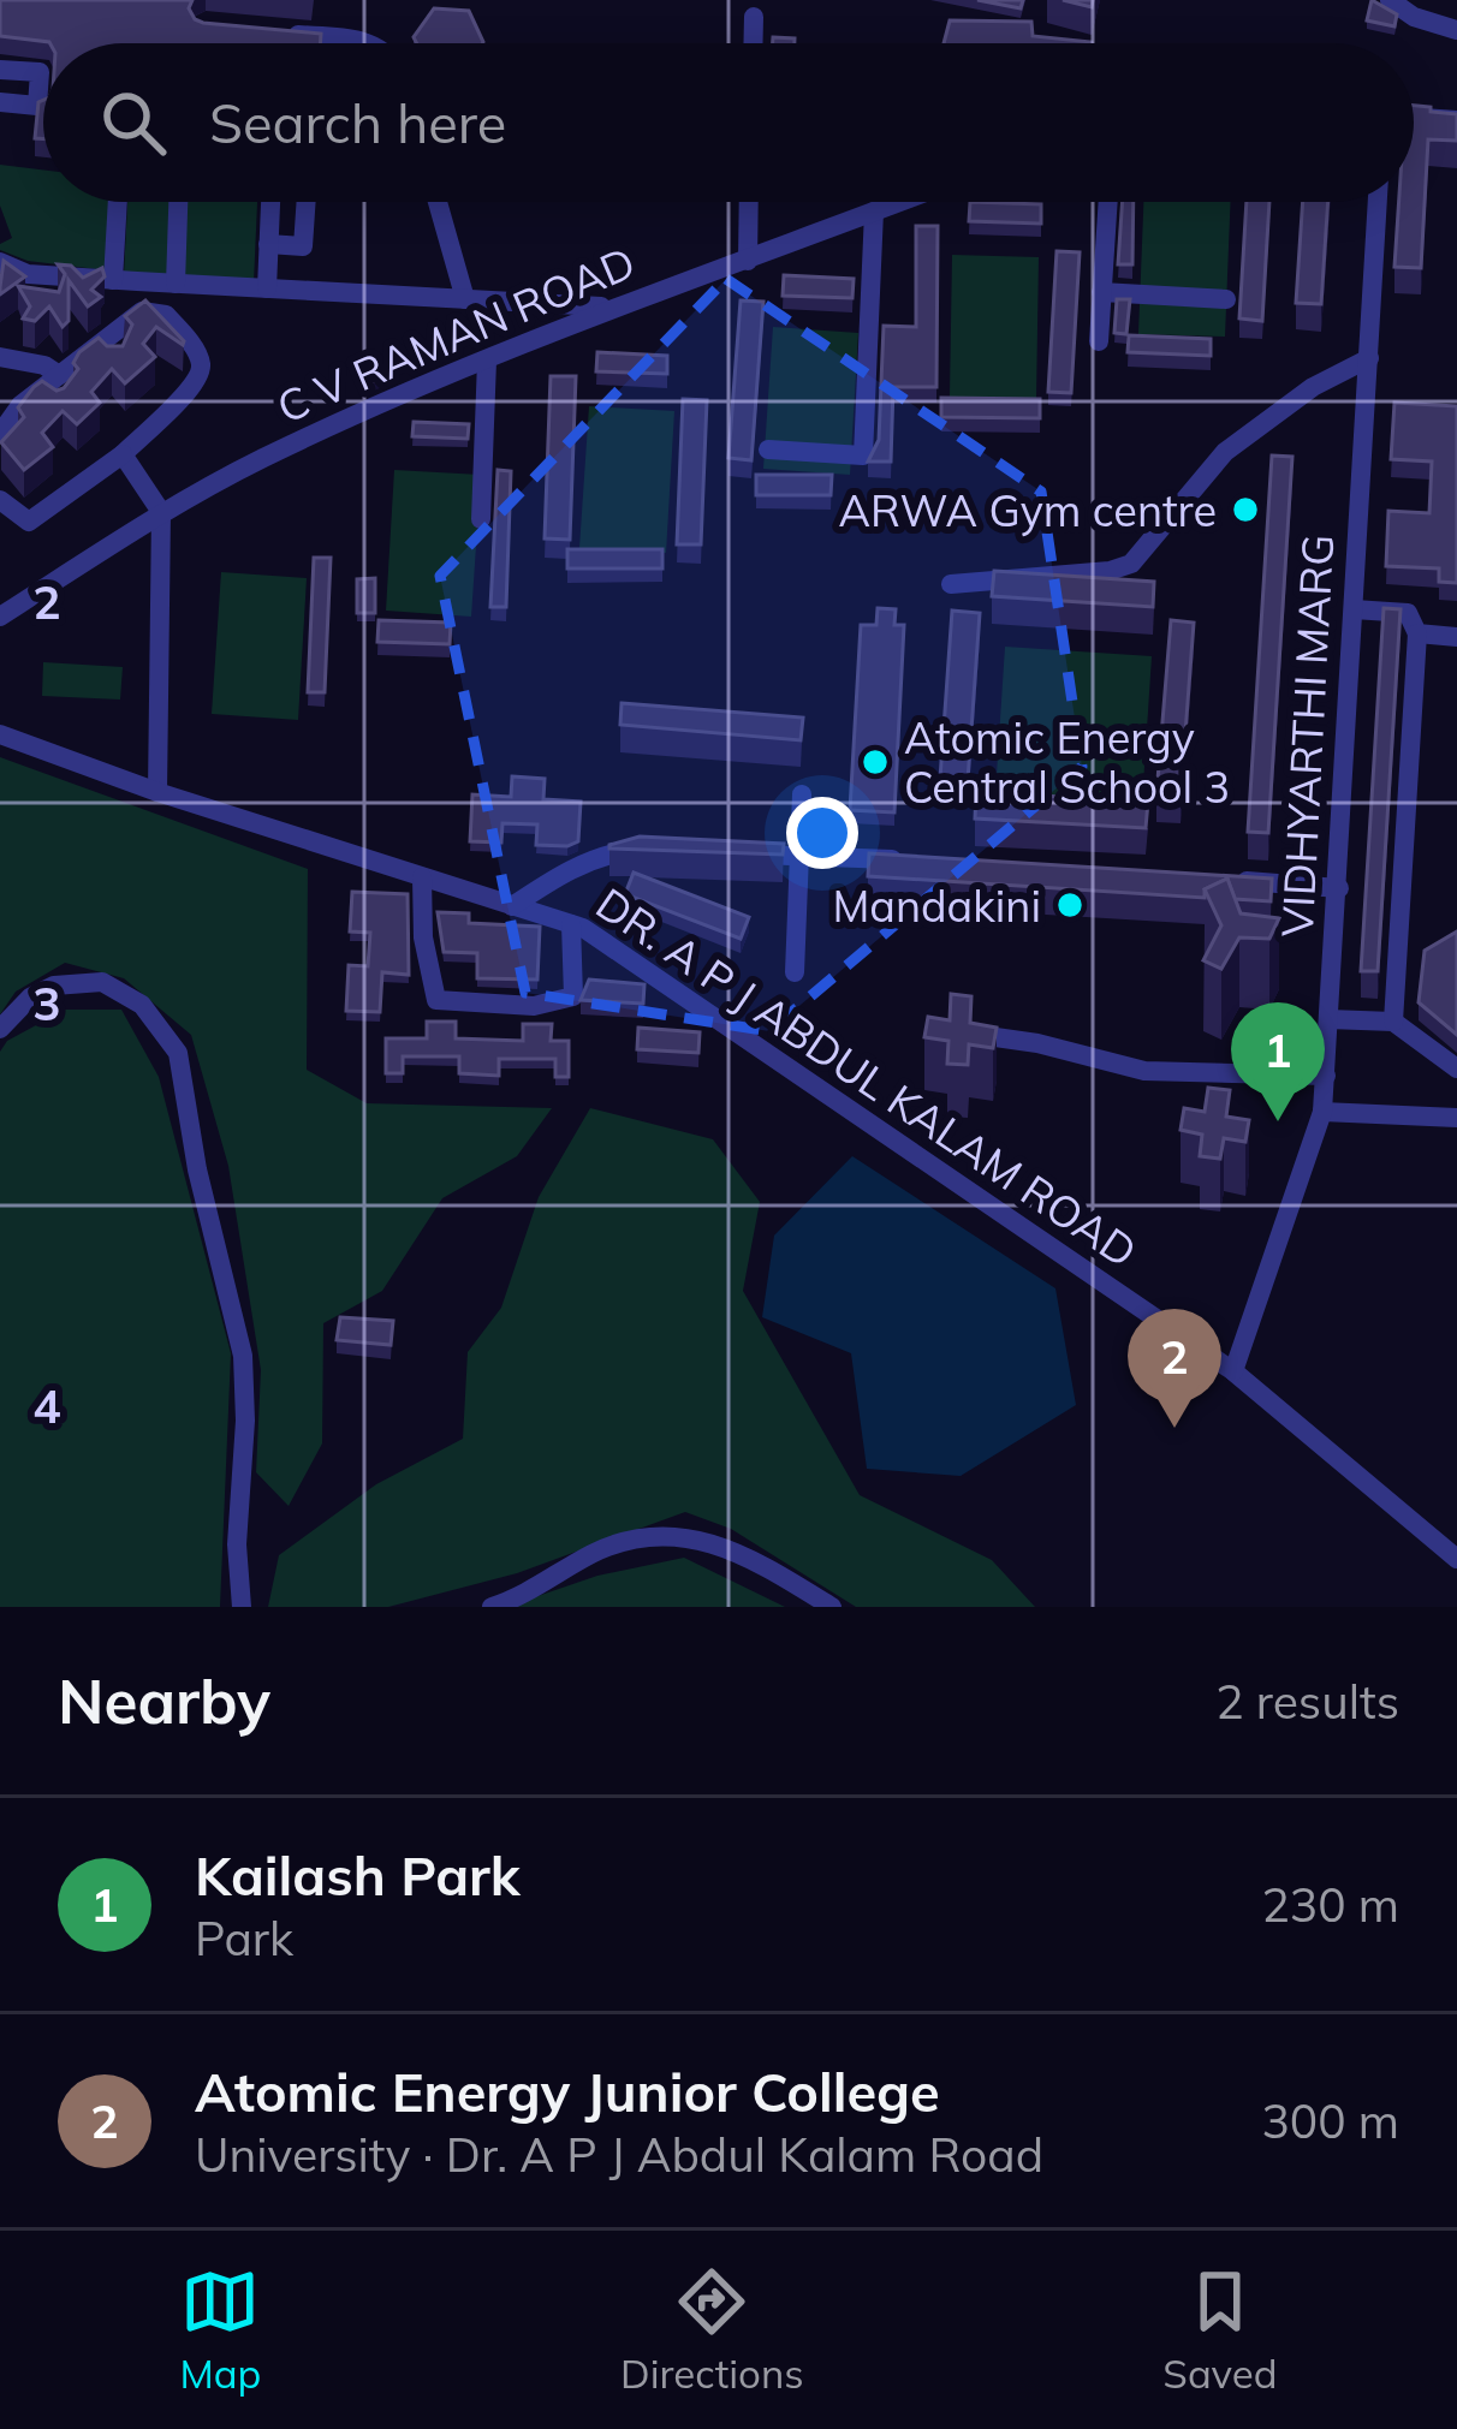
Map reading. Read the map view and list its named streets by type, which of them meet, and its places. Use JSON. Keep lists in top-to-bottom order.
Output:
{
  "streets": {
    "street": ["C V RAMAN ROAD", "VIDHYARTHI MARG", "DR. A P J ABDUL KALAM ROAD"]
  },
  "crossings": [
    ["VIDHYARTHI MARG", "DR. A P J ABDUL KALAM ROAD"]
  ],
  "places": ["ARWA Gym centre", "Atomic Energy Central School 3", "Mandakini"],
  "page": {
    "search": "Search here",
    "pins": ["1", "2"],
    "heading": ["Nearby", "2 results"],
    "list": [
      {
        "mark": "1",
        "name": "Kailash Park",
        "note": "Park",
        "value": "230 m"
      },
      {
        "mark": "2",
        "name": "Atomic Energy Junior College",
        "note": "University · Dr. A P J Abdul Kalam Road",
        "value": "300 m"
      }
    ],
    "nav": ["Map", "Directions", "Saved"]
  },
  "grid": {
    "rows": ["2", "3", "4"]
  }
}
